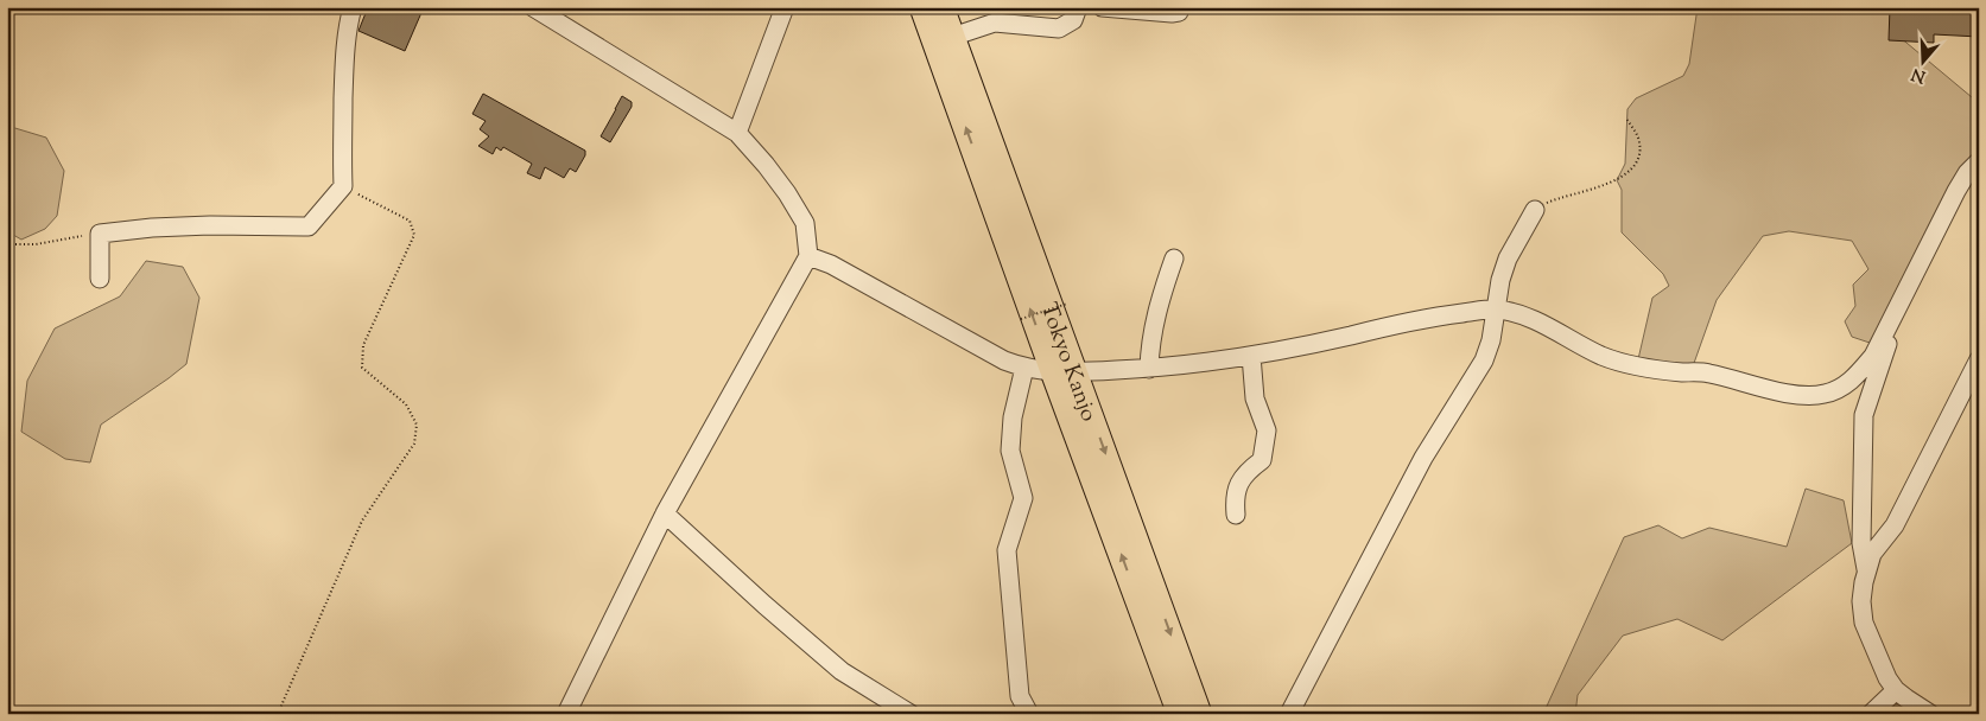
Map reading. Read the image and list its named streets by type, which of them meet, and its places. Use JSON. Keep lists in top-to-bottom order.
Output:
{
  "streets": {
    "highway": ["Tokyo Kanjo"]
  },
  "north": "bottom"
}
